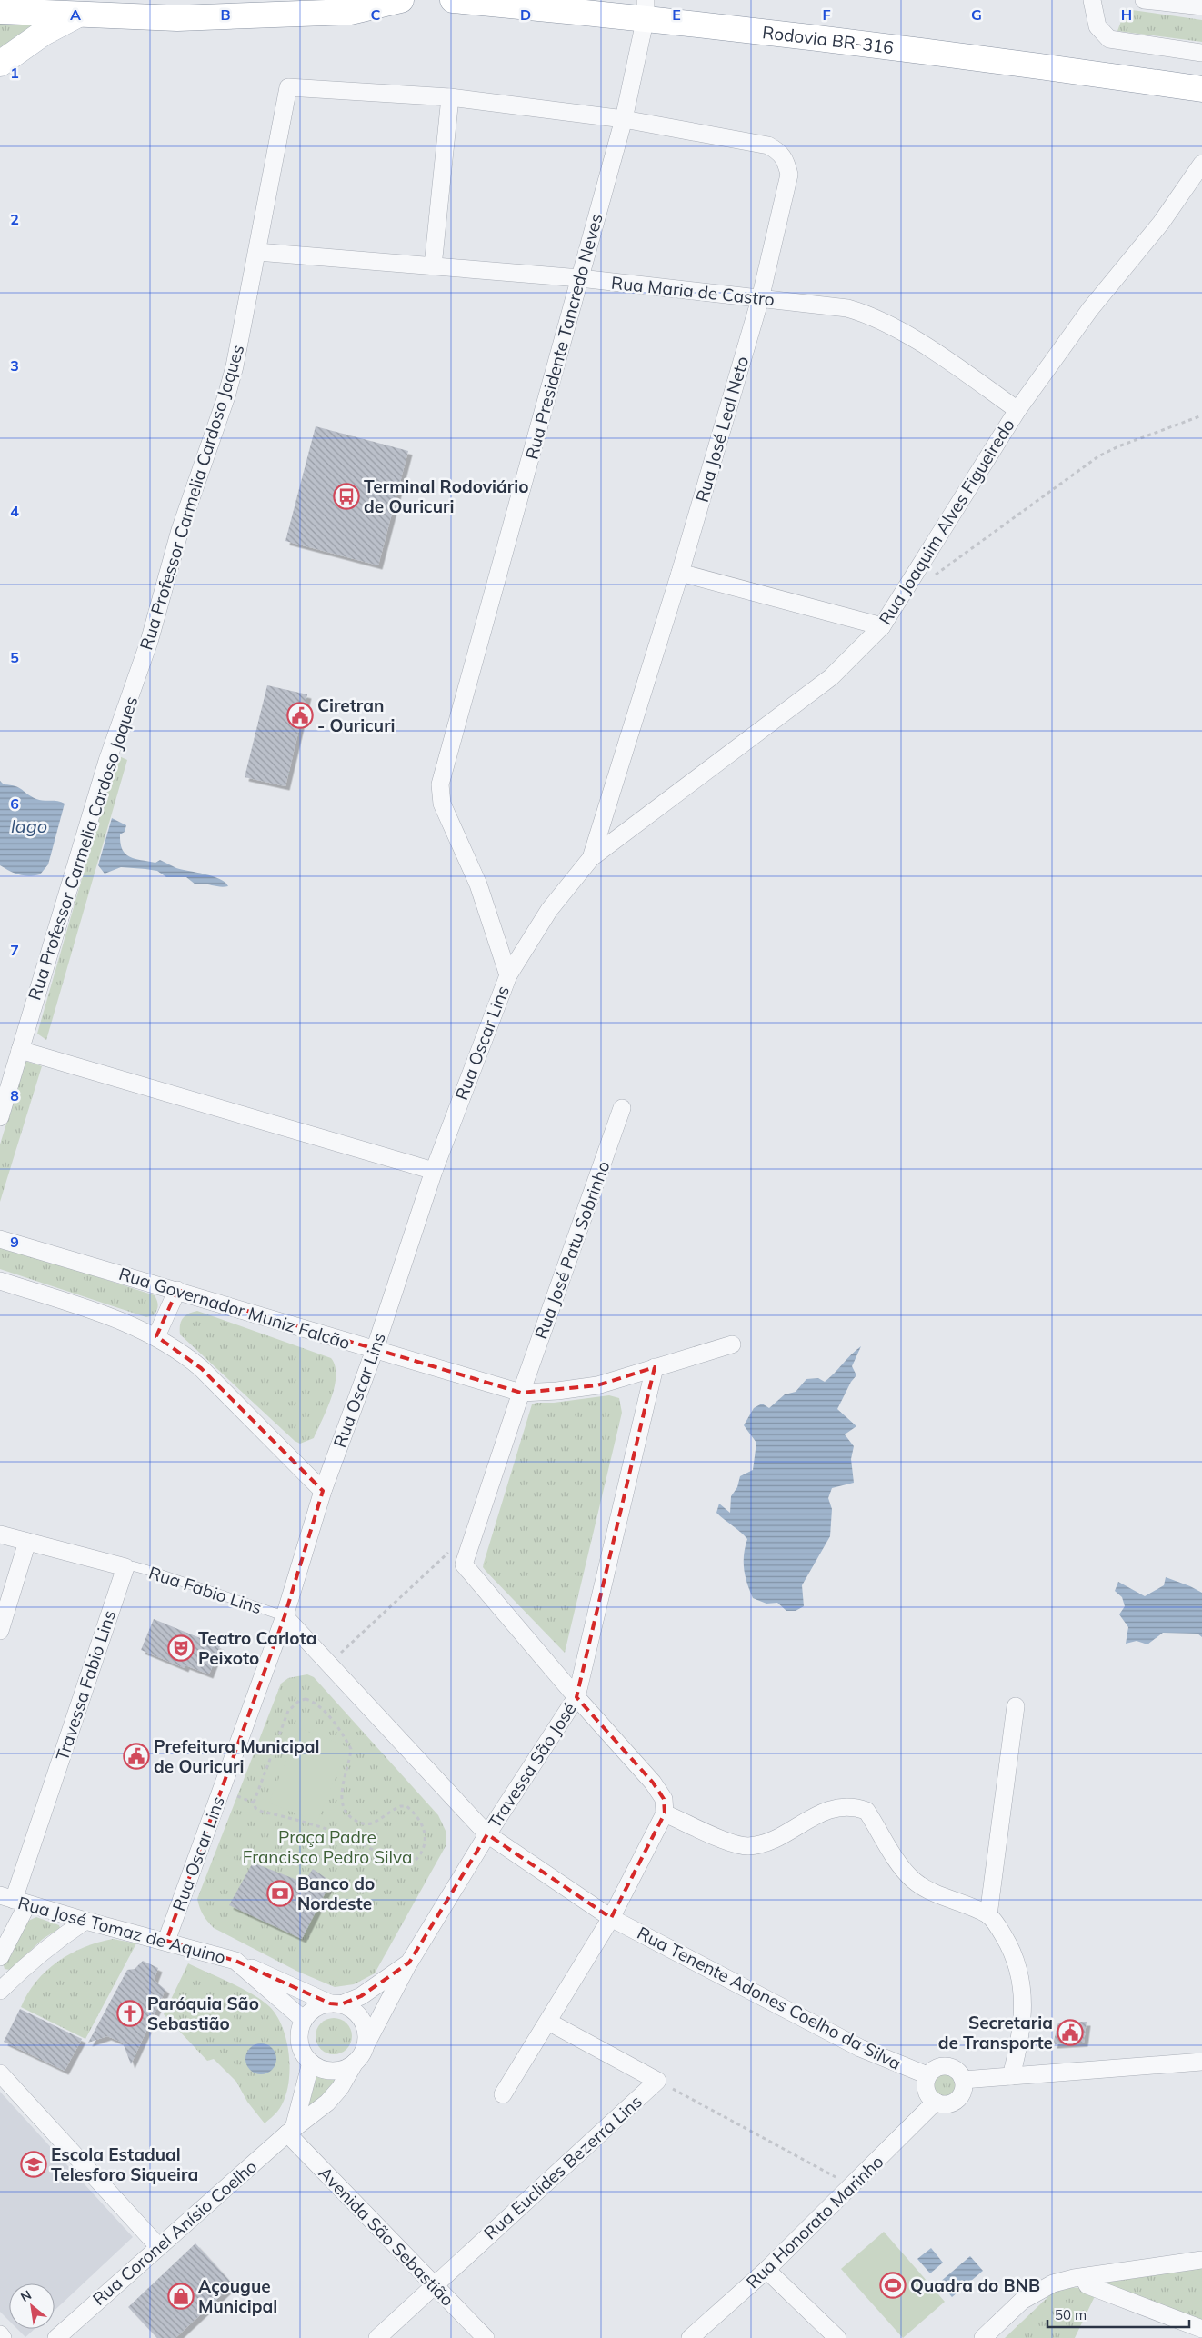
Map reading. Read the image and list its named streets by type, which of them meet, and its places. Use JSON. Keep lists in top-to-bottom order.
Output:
{
  "streets": {
    "main road": ["Rodovia BR-316"],
    "street": [
      "Rua Maria de Castro",
      "Rua Presidente Tancredo Neves",
      "Rua José Leal Neto",
      "Rua Professor Carmelia Cardoso Jaques",
      "Rua Joaquim Alves Figueiredo",
      "Rua Oscar Lins",
      "Rua José Patu Sobrinho",
      "Rua Governador Muniz Falcão",
      "Travessa Fabio Lins",
      "Travessa São José",
      "Rua José Tomaz de Aquino",
      "Rua Tenente Adones Coelho da Silva",
      "Rua Euclides Bezerra Lins",
      "Rua Honorato Marinho",
      "Rua Coronel Anísio Coelho",
      "Avenida São Sebastião"
    ],
    "lane": ["Rua Fabio Lins"]
  },
  "crossings": [
    ["Rodovia BR-316", "Rua Presidente Tancredo Neves"],
    ["Rua Maria de Castro", "Rua Presidente Tancredo Neves"],
    ["Rua Maria de Castro", "Rua José Leal Neto"],
    ["Rua Maria de Castro", "Rua Professor Carmelia Cardoso Jaques"],
    ["Rua Maria de Castro", "Rua Joaquim Alves Figueiredo"],
    ["Rua Presidente Tancredo Neves", "Rua José Leal Neto"],
    ["Rua Presidente Tancredo Neves", "Rua Professor Carmelia Cardoso Jaques"],
    ["Rua Presidente Tancredo Neves", "Rua Oscar Lins"],
    ["Rua José Leal Neto", "Rua Professor Carmelia Cardoso Jaques"],
    ["Rua José Leal Neto", "Rua Joaquim Alves Figueiredo"],
    ["Rua José Leal Neto", "Rua Oscar Lins"],
    ["Rua Joaquim Alves Figueiredo", "Rua Oscar Lins"],
    ["Rua Oscar Lins", "Rua Governador Muniz Falcão"],
    ["Rua Oscar Lins", "Rua Fabio Lins"],
    ["Rua Oscar Lins", "Rua José Tomaz de Aquino"],
    ["Rua José Patu Sobrinho", "Rua Governador Muniz Falcão"],
    ["Rua Governador Muniz Falcão", "Travessa São José"],
    ["Rua Fabio Lins", "Travessa Fabio Lins"],
    ["Travessa Fabio Lins", "Rua José Tomaz de Aquino"],
    ["Travessa São José", "Rua José Tomaz de Aquino"],
    ["Travessa São José", "Rua Coronel Anísio Coelho"],
    ["Rua José Tomaz de Aquino", "Rua Coronel Anísio Coelho"],
    ["Rua Tenente Adones Coelho da Silva", "Rua Honorato Marinho"],
    ["Rua Euclides Bezerra Lins", "Avenida São Sebastião"],
    ["Rua Coronel Anísio Coelho", "Avenida São Sebastião"]
  ],
  "water": ["lago"],
  "parks": ["Praça Padre Francisco Pedro Silva"],
  "places": {
    "bus stop": ["Terminal Rodoviário de Ouricuri"],
    "public building": ["Ciretran - Ouricuri", "Prefeitura Municipal de Ouricuri", "Secretaria de Transporte"],
    "theatre": ["Teatro Carlota Peixoto"],
    "bank": ["Banco do Nordeste"],
    "church": ["Paróquia São Sebastião"],
    "school or university": ["Escola Estadual Telesforo Siqueira"],
    "sports": ["Quadra do BNB"],
    "shop": ["Açougue Municipal"]
  },
  "scale_bar": "50 m",
  "north": "top left",
  "grid": {
    "columns": [
      "A",
      "B",
      "C",
      "D",
      "E",
      "F",
      "G",
      "H"
    ],
    "rows": [
      "1",
      "2",
      "3",
      "4",
      "5",
      "6",
      "7",
      "8",
      "9"
    ]
  }
}
